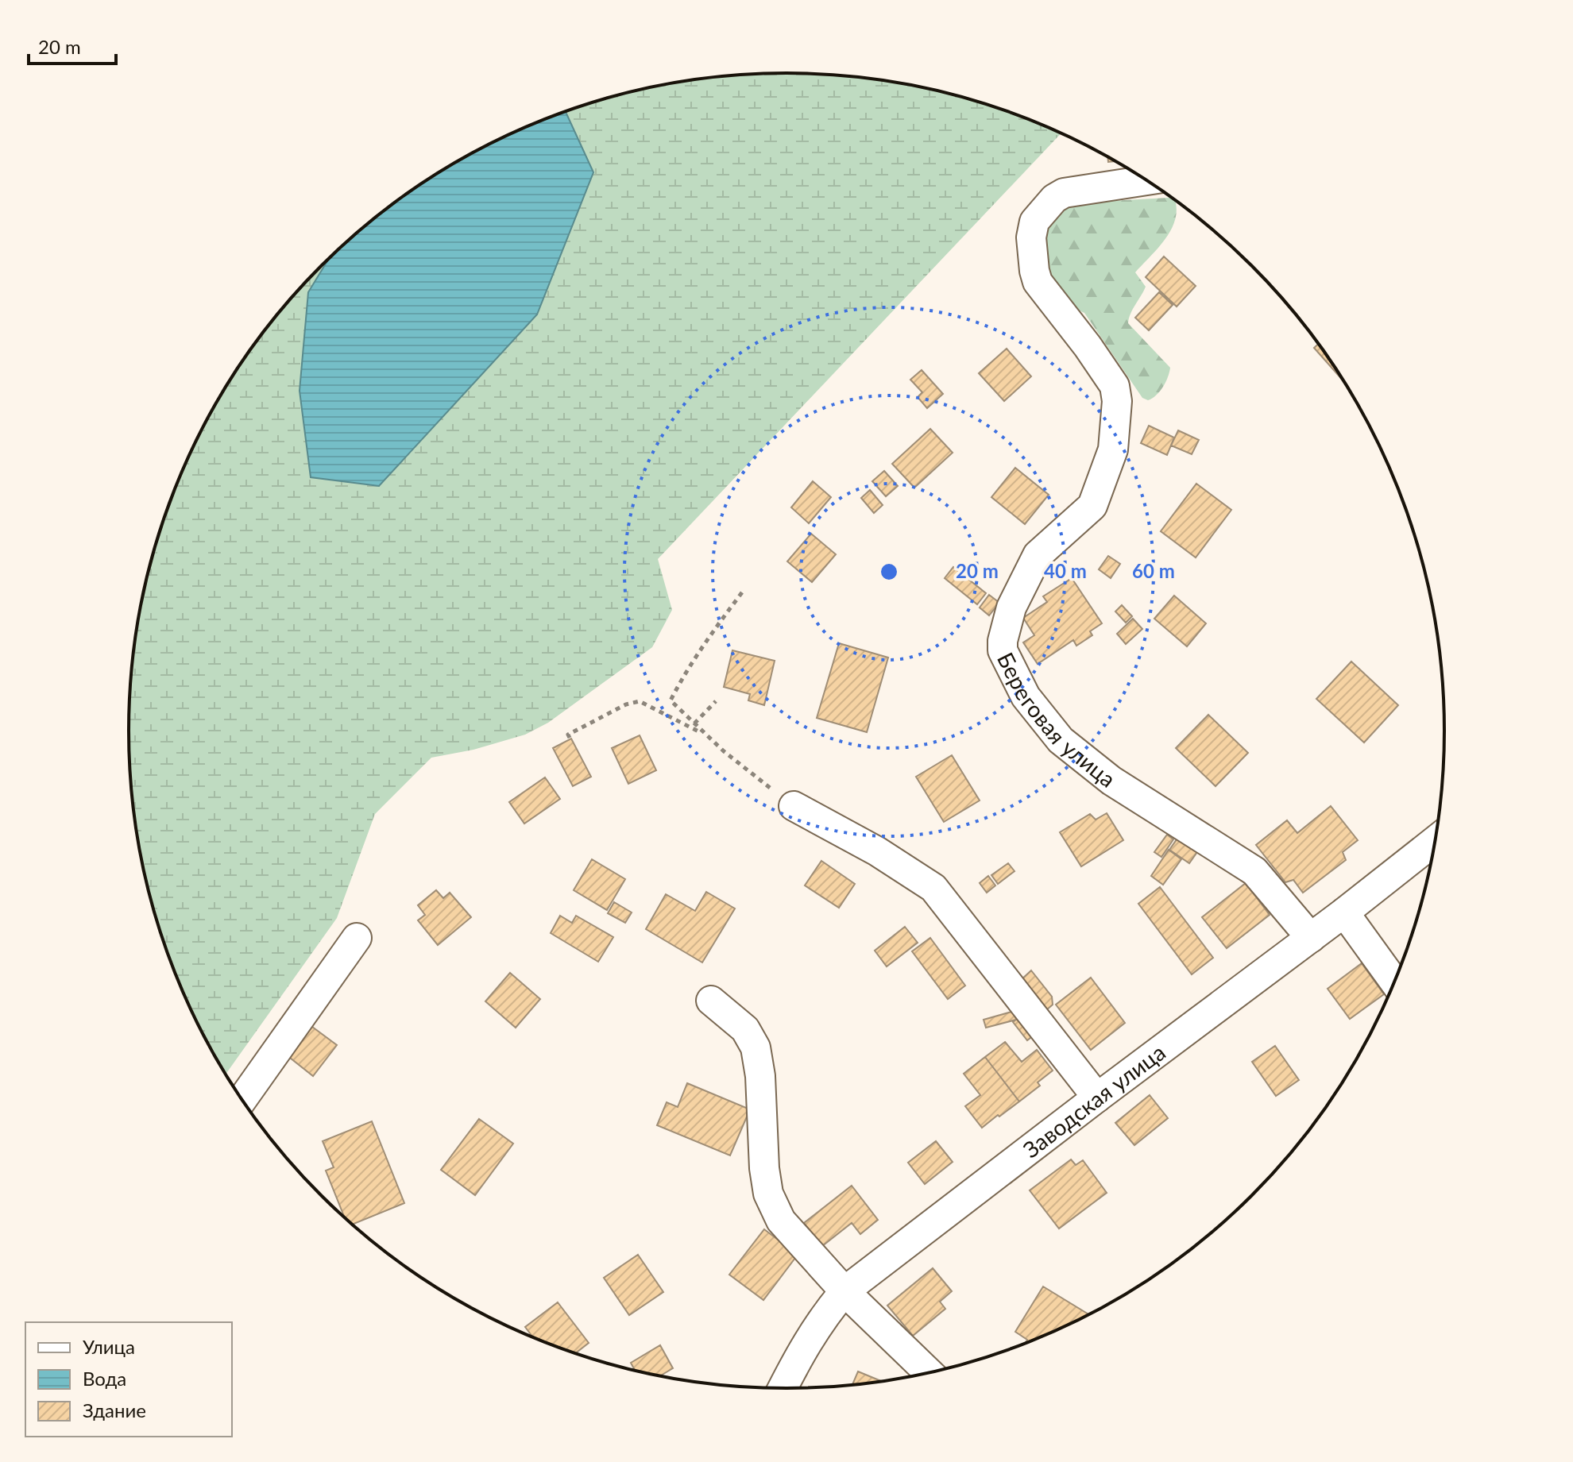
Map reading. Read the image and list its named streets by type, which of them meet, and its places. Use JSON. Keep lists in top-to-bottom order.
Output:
{
  "streets": {
    "street": ["Береговая улица", "Заводская улица"]
  },
  "crossings": [
    ["Береговая улица", "Заводская улица"]
  ],
  "legend": ["Улица", "Вода", "Здание"],
  "scale_bar": "20 m",
  "rings": ["20 m", "40 m", "60 m"]
}
